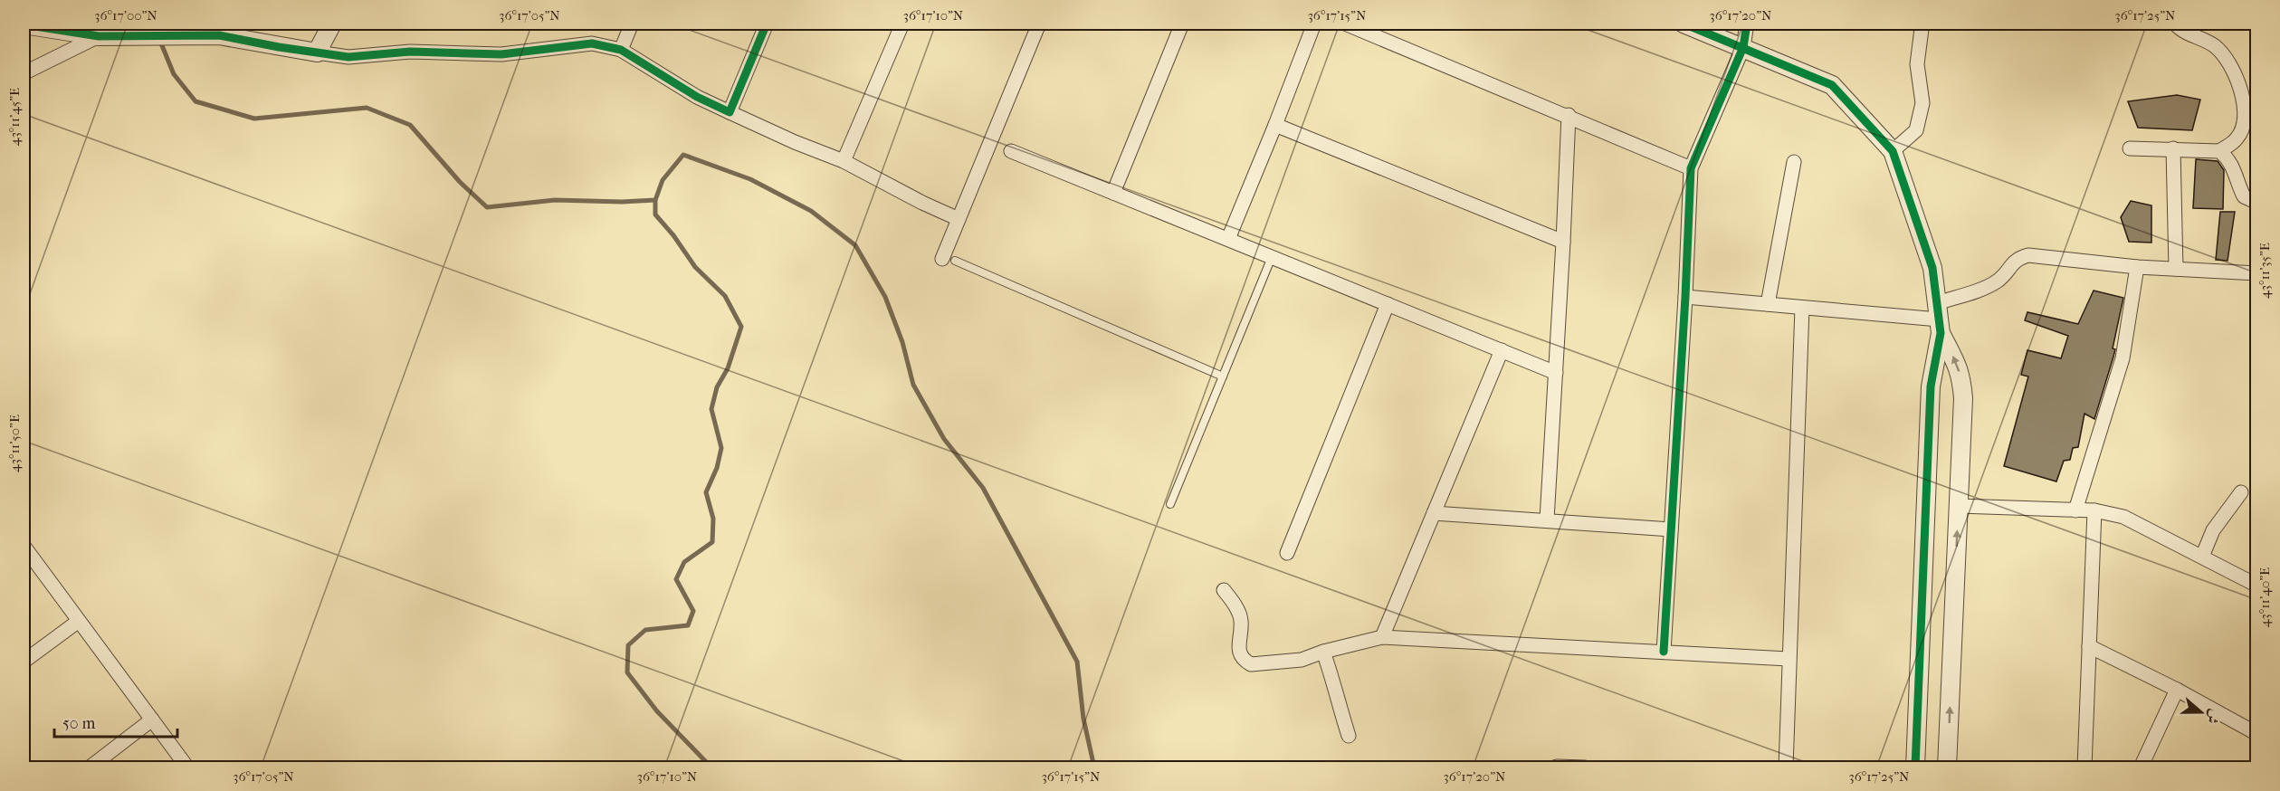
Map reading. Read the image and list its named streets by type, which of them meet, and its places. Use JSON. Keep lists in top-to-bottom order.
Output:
{
  "scale_bar": "50 m",
  "north": "right",
  "coordinates": [
    "36°17'00\"N",
    "36°17'05\"N",
    "36°17'10\"N",
    "36°17'15\"N",
    "36°17'20\"N",
    "36°17'25\"N",
    "43°11'45\"E",
    "43°11'35\"E",
    "43°11'50\"E",
    "43°11'40\"E"
  ]
}
